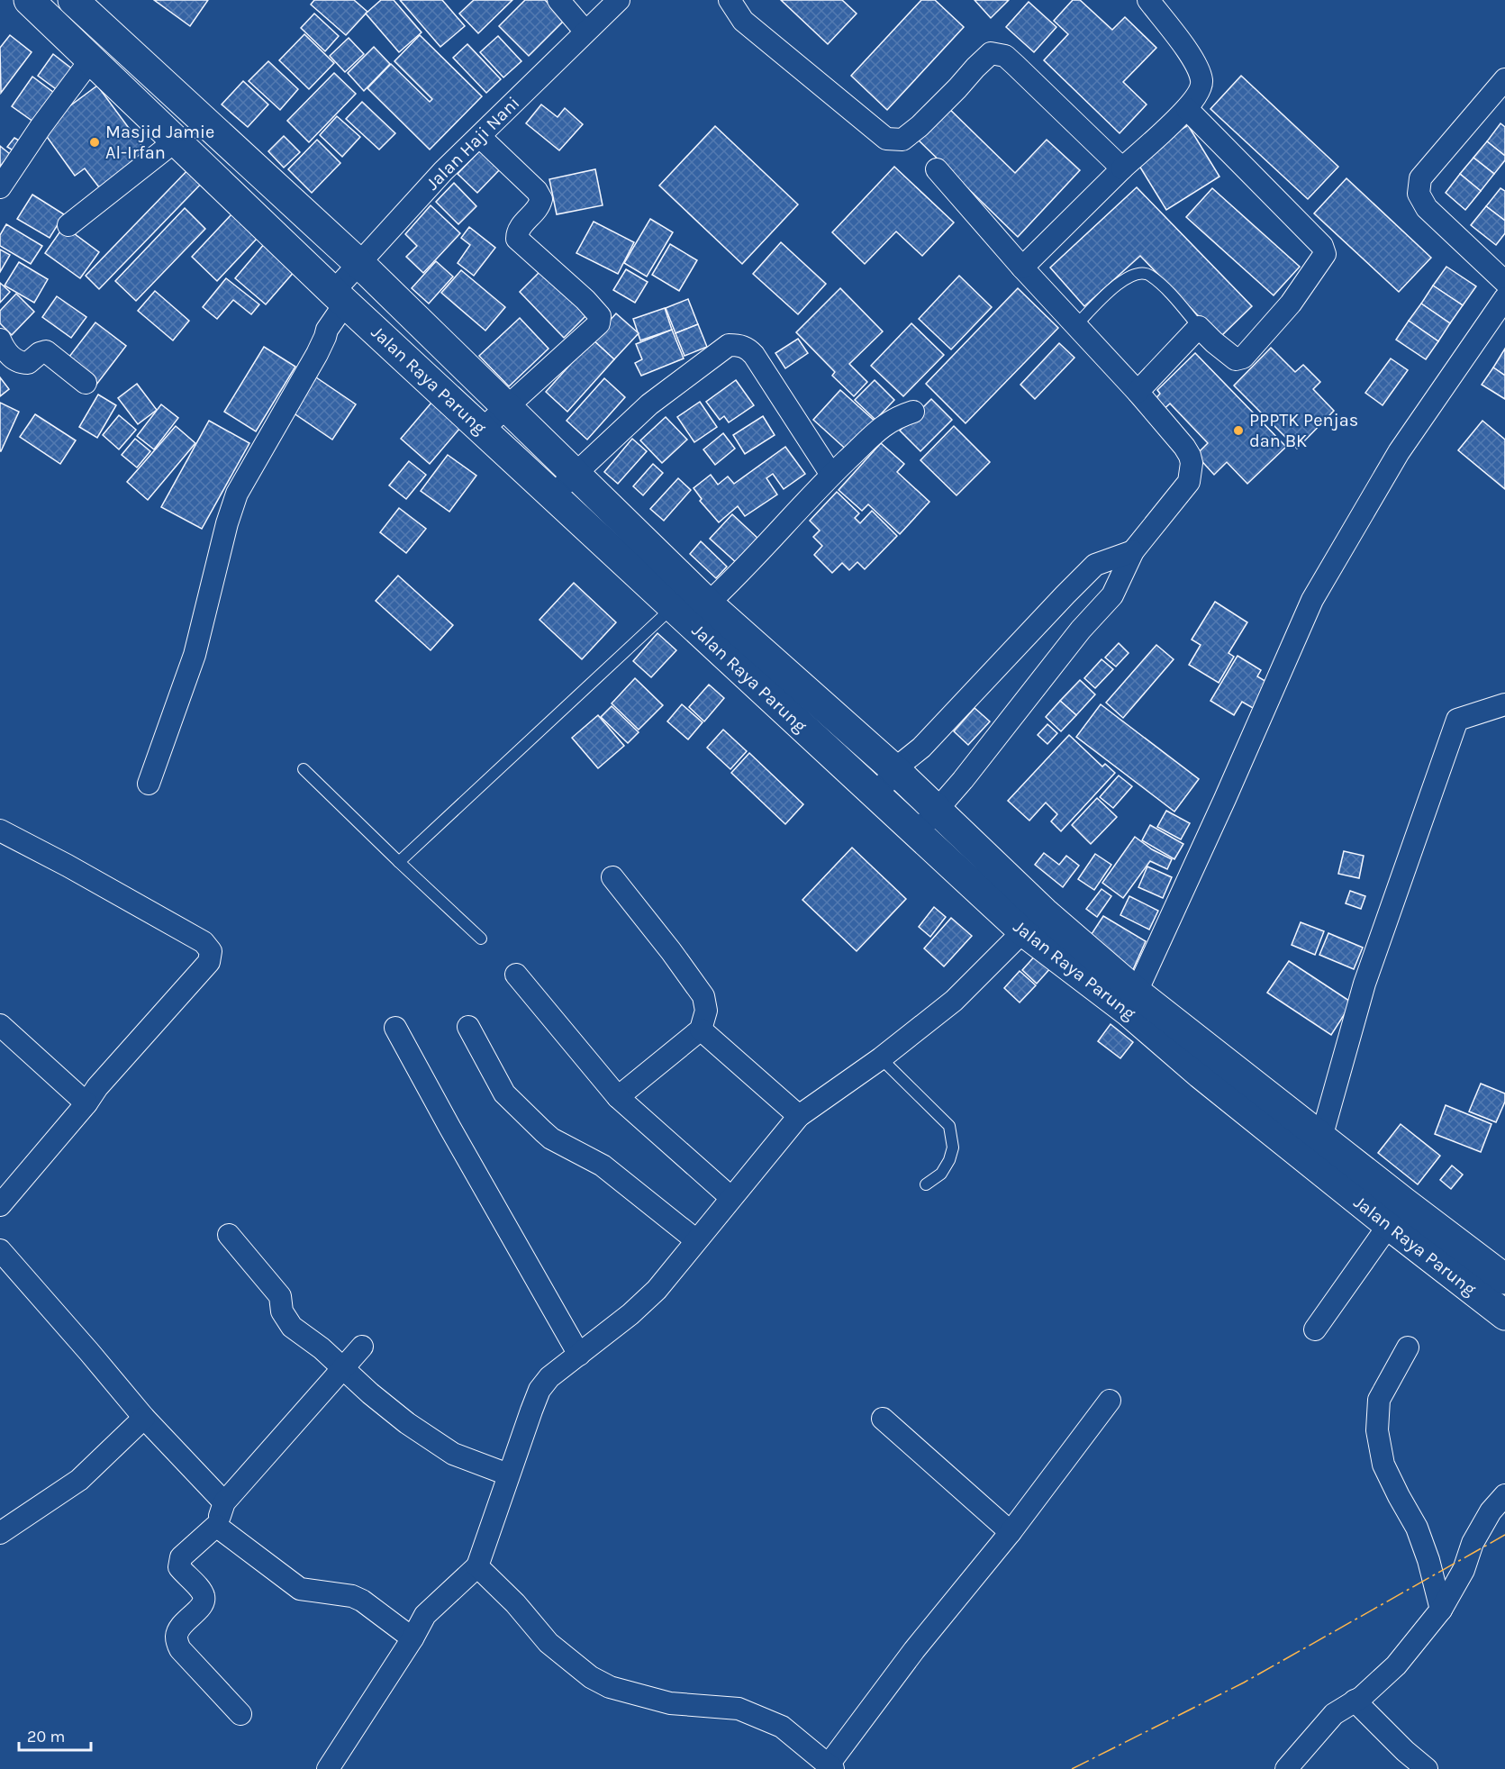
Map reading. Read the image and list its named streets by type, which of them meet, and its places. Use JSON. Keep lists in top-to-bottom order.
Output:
{
  "streets": {
    "highway": ["Jalan Raya Parung"],
    "street": ["Jalan Haji Nani"]
  },
  "crossings": [
    ["Jalan Haji Nani", "Jalan Raya Parung"]
  ],
  "places": ["Masjid Jamie Al-Irfan", "PPPTK Penjas dan BK"],
  "scale_bar": "20 m"
}
